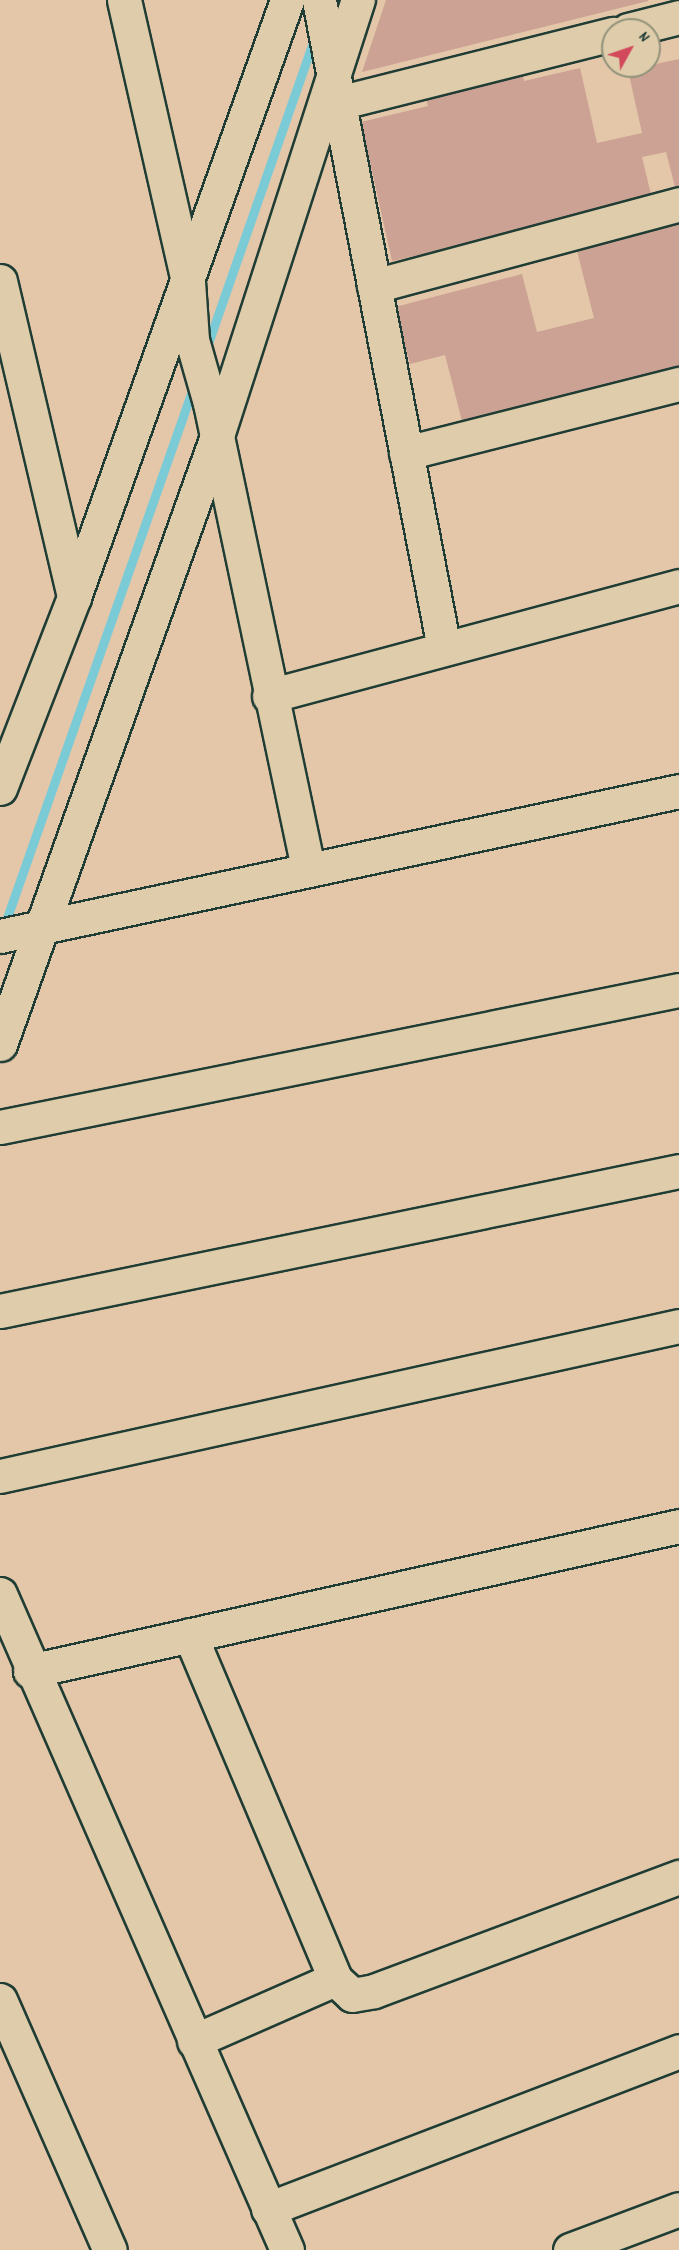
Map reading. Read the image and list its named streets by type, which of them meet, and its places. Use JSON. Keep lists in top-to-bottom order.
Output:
{
  "north": "top right"
}
